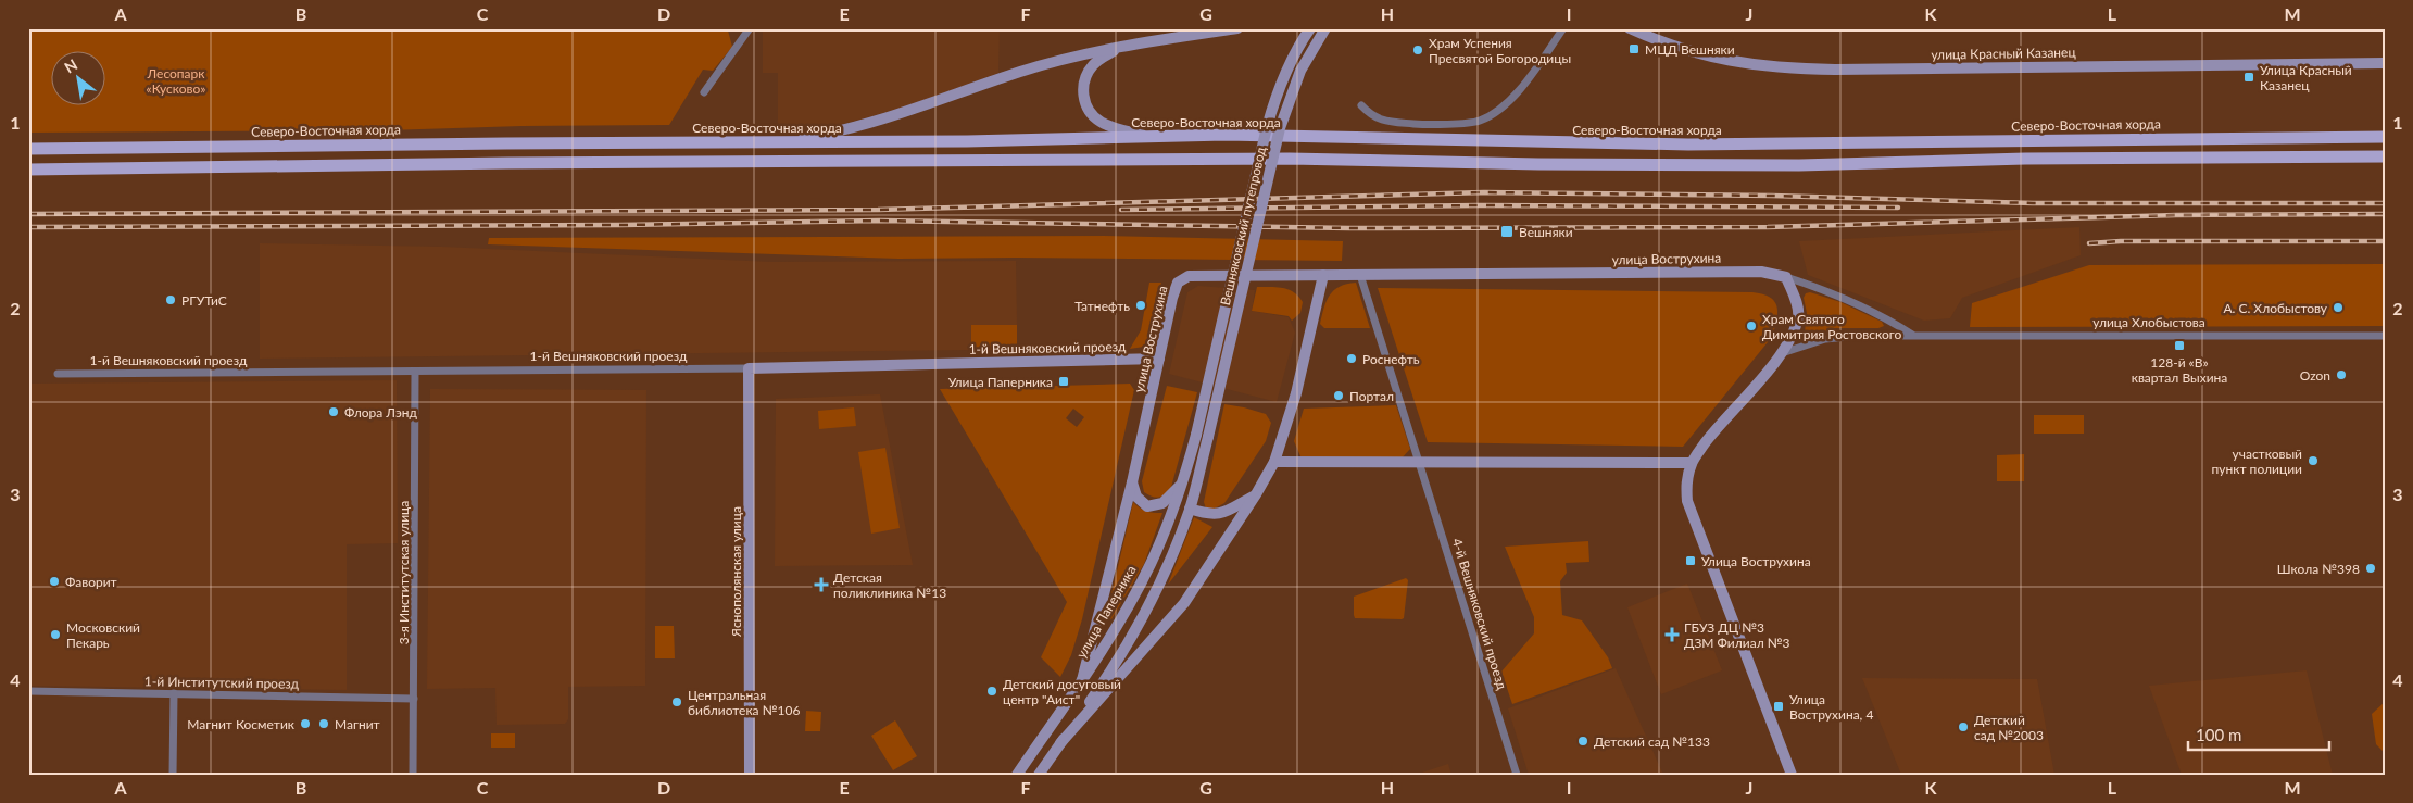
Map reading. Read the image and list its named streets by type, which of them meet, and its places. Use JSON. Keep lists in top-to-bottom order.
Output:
{
  "streets": {
    "main road": ["Северо-Восточная хорда"],
    "street": [
      "улица Красный Казанец",
      "Вешняковский путепровод",
      "улица Вострухина",
      "улица Хлобыстова",
      "1-й Вешняковский проезд",
      "Яснополянская улица",
      "3-я Институтская улица",
      "улица Паперника",
      "4-й Вешняковский проезд",
      "1-й Институтский проезд"
    ]
  },
  "crossings": [
    ["Вешняковский путепровод", "улица Паперника"],
    ["улица Вострухина", "улица Хлобыстова"],
    ["улица Вострухина", "1-й Вешняковский проезд"],
    ["улица Вострухина", "улица Паперника"],
    ["улица Вострухина", "4-й Вешняковский проезд"],
    ["1-й Вешняковский проезд", "Яснополянская улица"],
    ["1-й Вешняковский проезд", "3-я Институтская улица"],
    ["3-я Институтская улица", "1-й Институтский проезд"]
  ],
  "parks": ["Лесопарк «Кусково»"],
  "places": {
    "transit": [
      "МЦД Вешняки",
      "Улица Красный Казанец",
      "Вешняки",
      "128-й «В» квартал Выхина",
      "Улица Паперника",
      "Улица Вострухина",
      "Улица Вострухина, 4"
    ],
    "other": [
      "Храм Успения Пресвятой Богородицы",
      "РГУТиС",
      "Татнефть",
      "А. С. Хлобыстову",
      "Храм Святого Димитрия Ростовского",
      "Роснефть",
      "Ozon",
      "Портал",
      "Флора Лэнд",
      "участковый пункт полиции",
      "Школа №398",
      "Фаворит",
      "Московский Пекарь",
      "Детский досуговый центр \"Аист\"",
      "Центральная библиотека №106",
      "Магнит Косметик",
      "Магнит",
      "Детский сад №2003",
      "Детский сад №133"
    ],
    "health": ["Детская поликлиника №13", "ГБУЗ ДЦ №3 ДЗМ Филиал №3"]
  },
  "scale_bar": "100 m",
  "north": "top left",
  "grid": {
    "columns": [
      "A",
      "B",
      "C",
      "D",
      "E",
      "F",
      "G",
      "H",
      "I",
      "J",
      "K",
      "L",
      "M"
    ],
    "rows": [
      "1",
      "2",
      "3",
      "4"
    ]
  }
}
